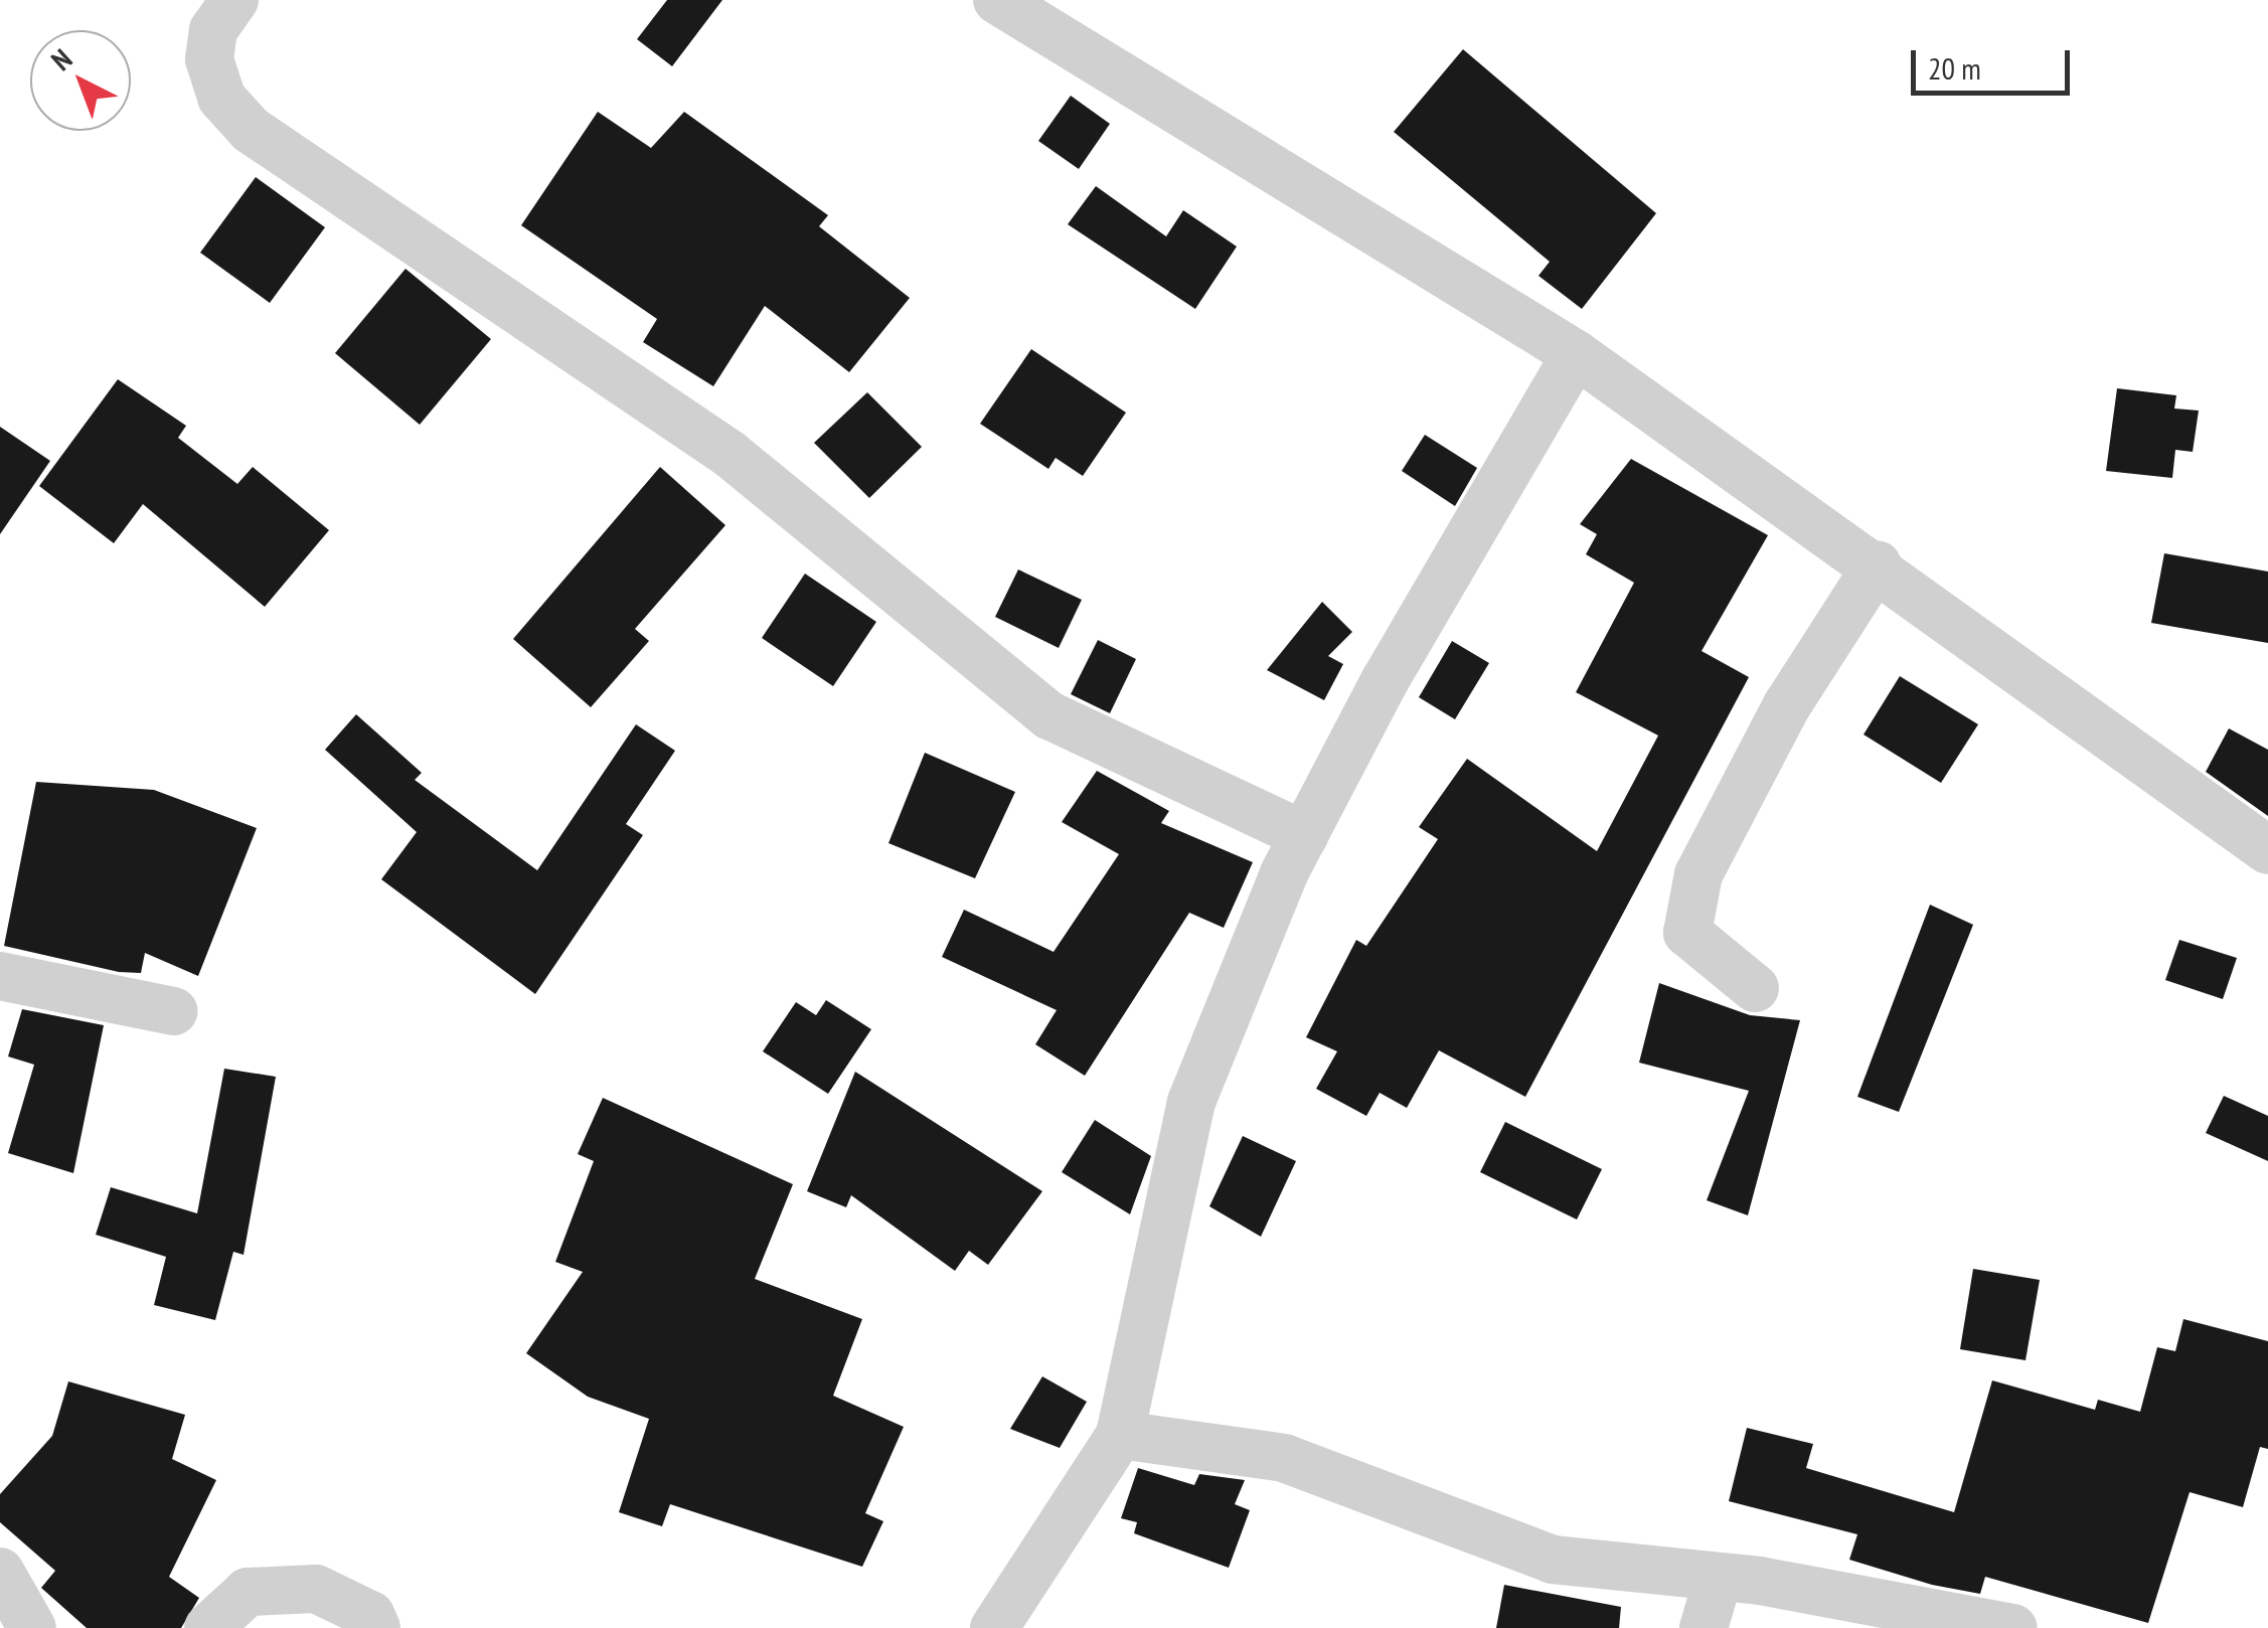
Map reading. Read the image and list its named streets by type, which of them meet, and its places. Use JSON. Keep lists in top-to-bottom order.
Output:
{
  "scale_bar": "20 m",
  "north": "top left"
}
